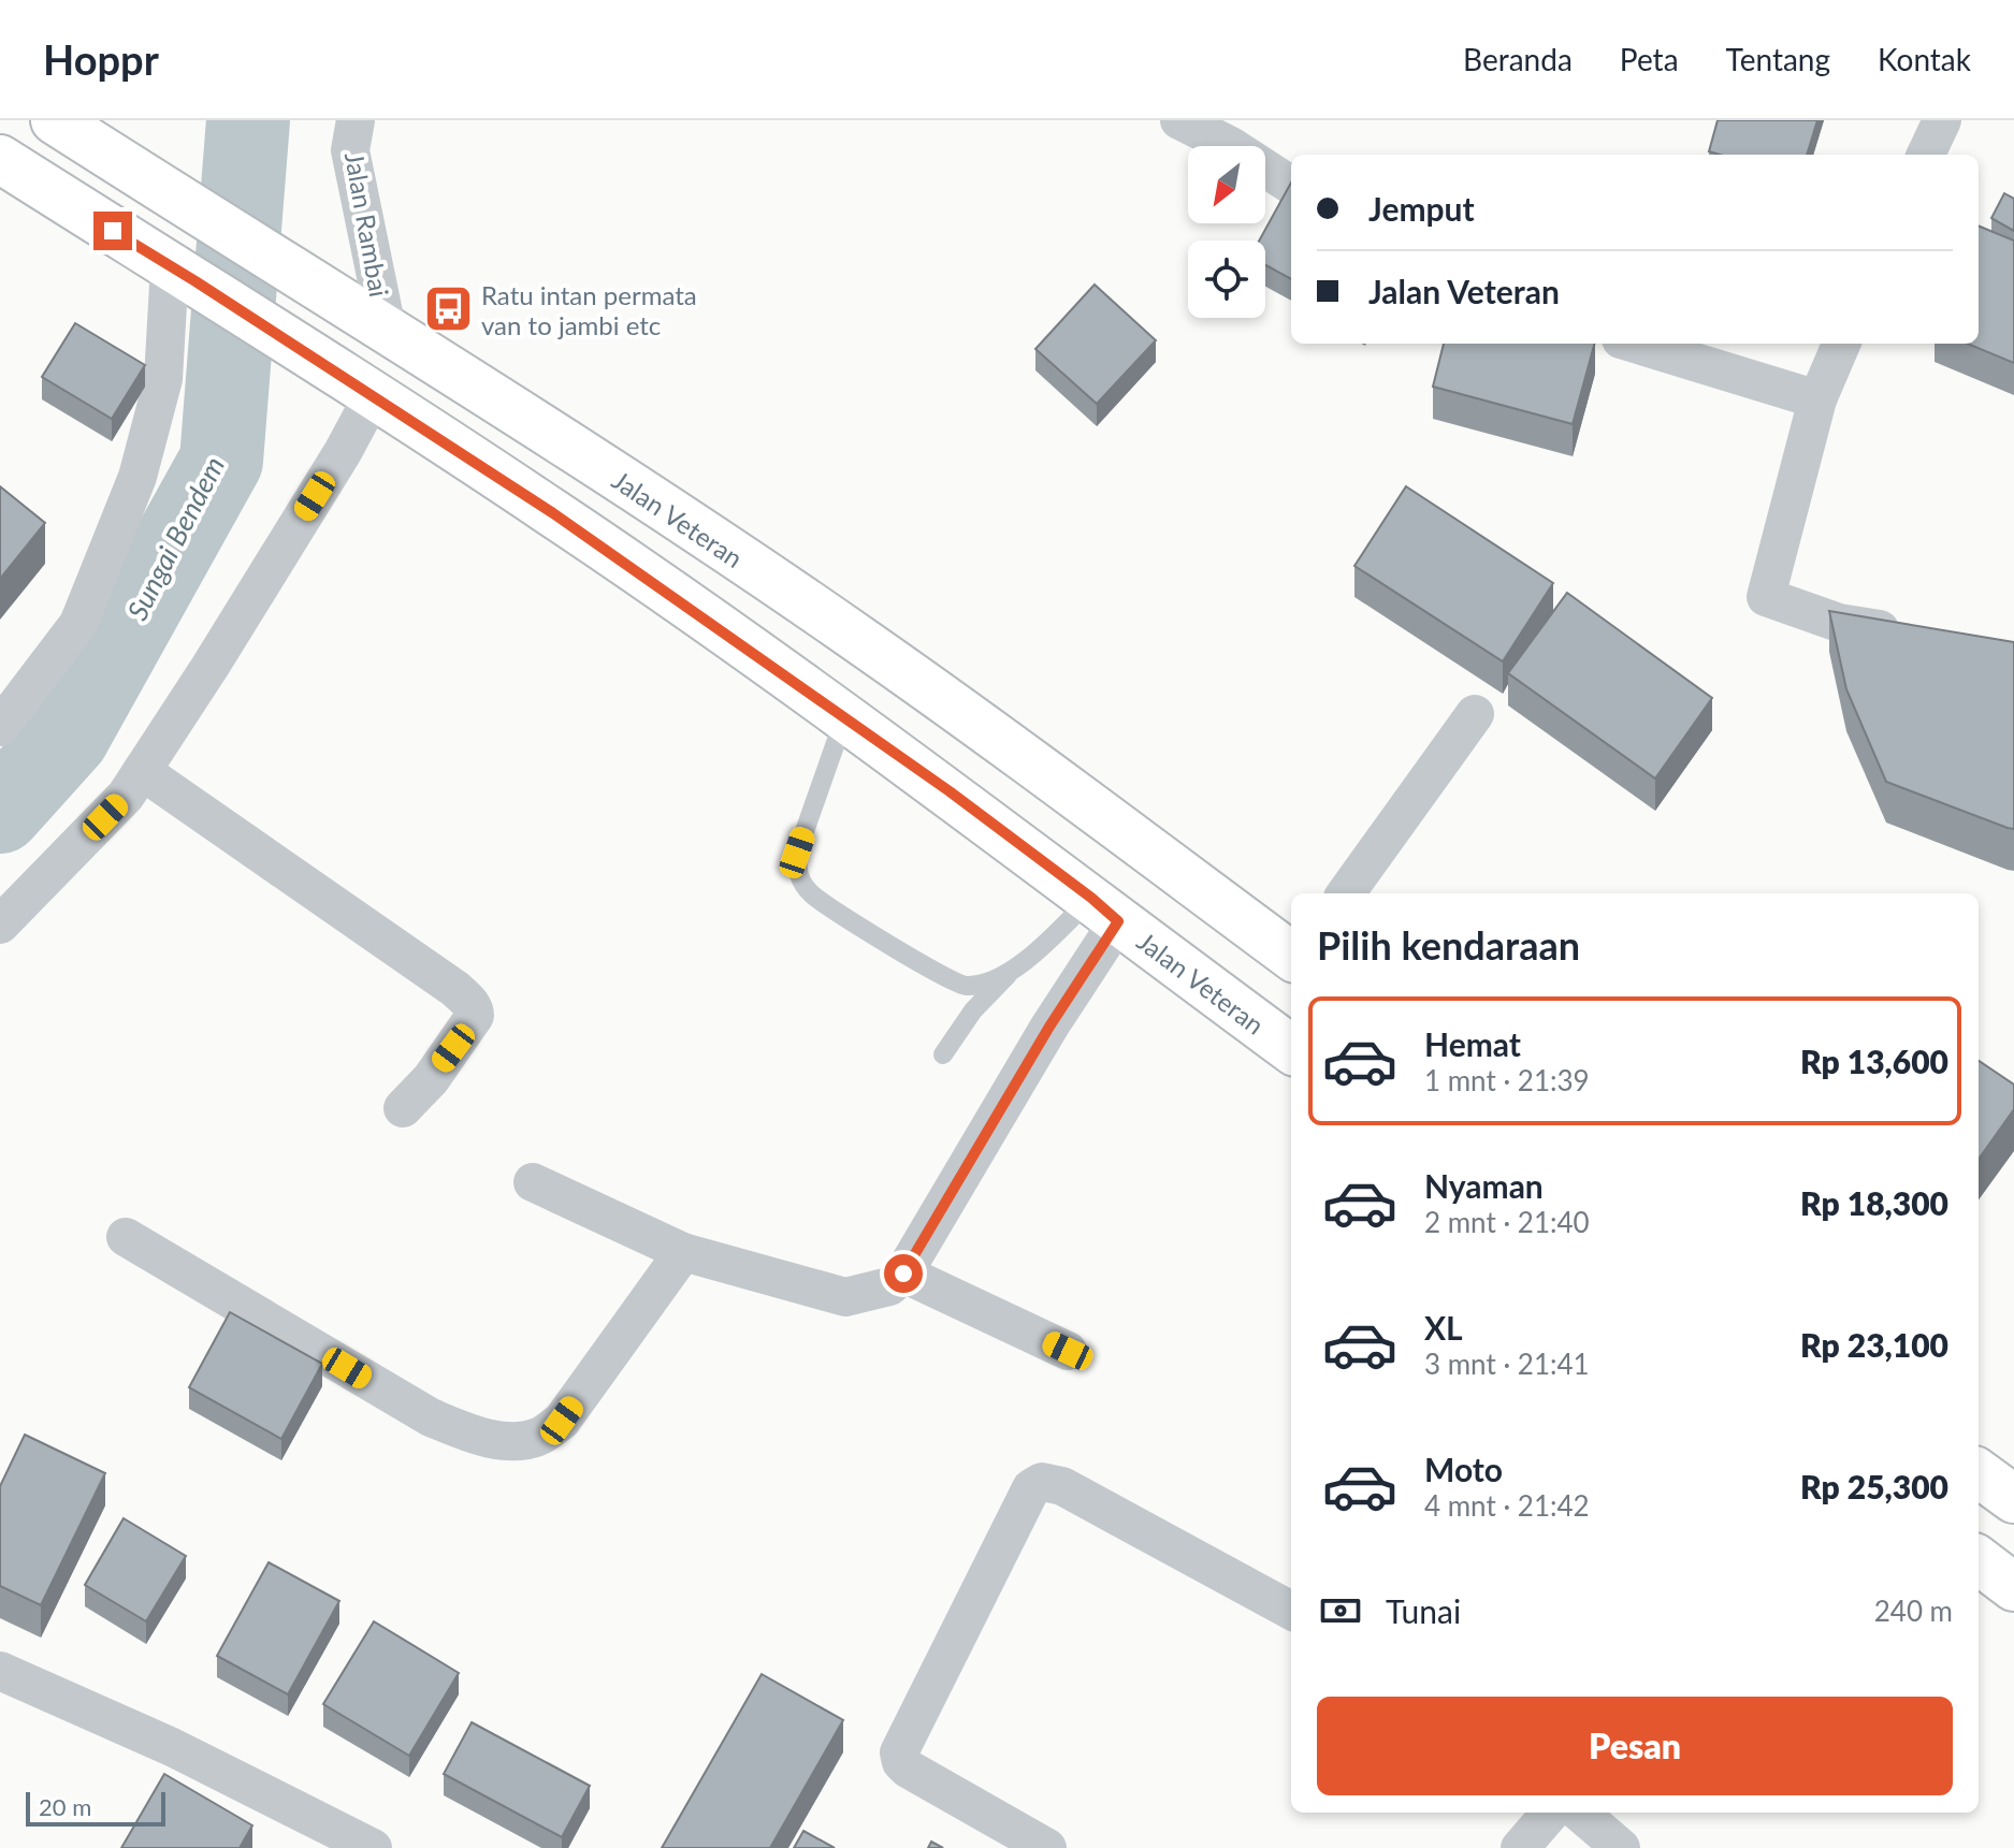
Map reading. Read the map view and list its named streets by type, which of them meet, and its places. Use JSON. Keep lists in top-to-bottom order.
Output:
{
  "streets": {
    "highway": ["Jalan Veteran"],
    "street": ["Jalan Rambai"]
  },
  "crossings": [
    ["Jalan Rambai", "Jalan Veteran"]
  ],
  "water": ["Sungai Bendem"],
  "places": {
    "bus stop": ["Ratu intan permata van to jambi etc"]
  },
  "scale_bar": "20 m",
  "north": "bottom left",
  "page": {
    "header": "Hoppr",
    "nav": [
      "Beranda",
      "Peta",
      "Tentang",
      "Kontak"
    ],
    "banner": ["Jemput", "Jalan Veteran"],
    "heading": "Pilih kendaraan",
    "list": [
      {
        "name": "Hemat",
        "note": "1 mnt · 21:39",
        "value": "Rp 13,600"
      },
      {
        "name": "Nyaman",
        "note": "2 mnt · 21:40",
        "value": "Rp 18,300"
      },
      {
        "name": "XL",
        "note": "3 mnt · 21:41",
        "value": "Rp 23,100"
      },
      {
        "name": "Moto",
        "note": "4 mnt · 21:42",
        "value": "Rp 25,300"
      }
    ],
    "pay": ["Tunai", "240 m"],
    "buttons": "Pesan",
    "scale": "20 m"
  }
}
